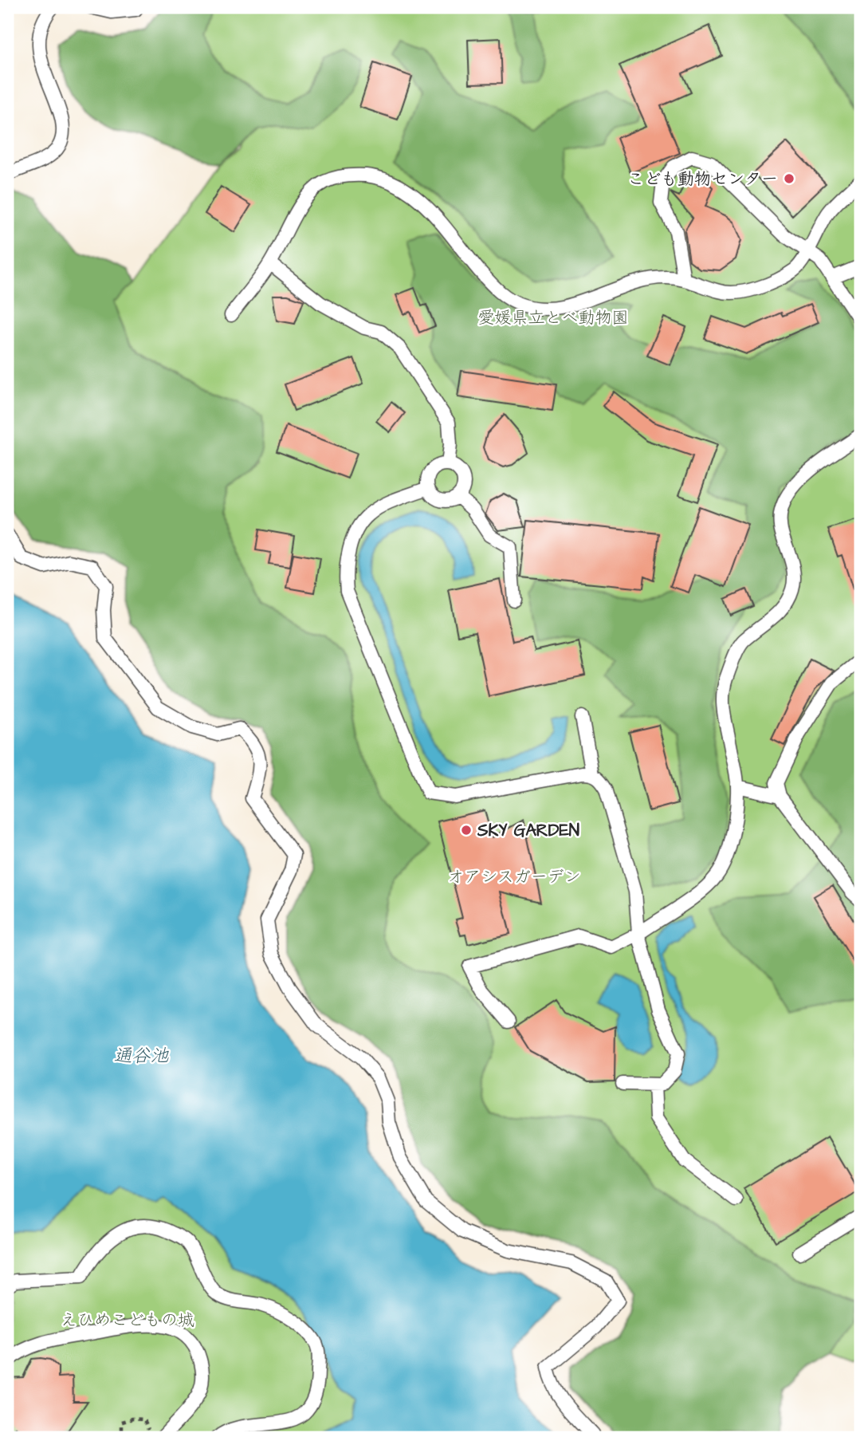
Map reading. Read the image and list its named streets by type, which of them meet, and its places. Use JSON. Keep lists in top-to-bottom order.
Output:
{
  "water": ["通谷池"],
  "parks": ["愛媛県立とべ動物園", "オアシスガーデン", "えひめこどもの城"],
  "places": ["こども動物センター", "SKY GARDEN"]
}
